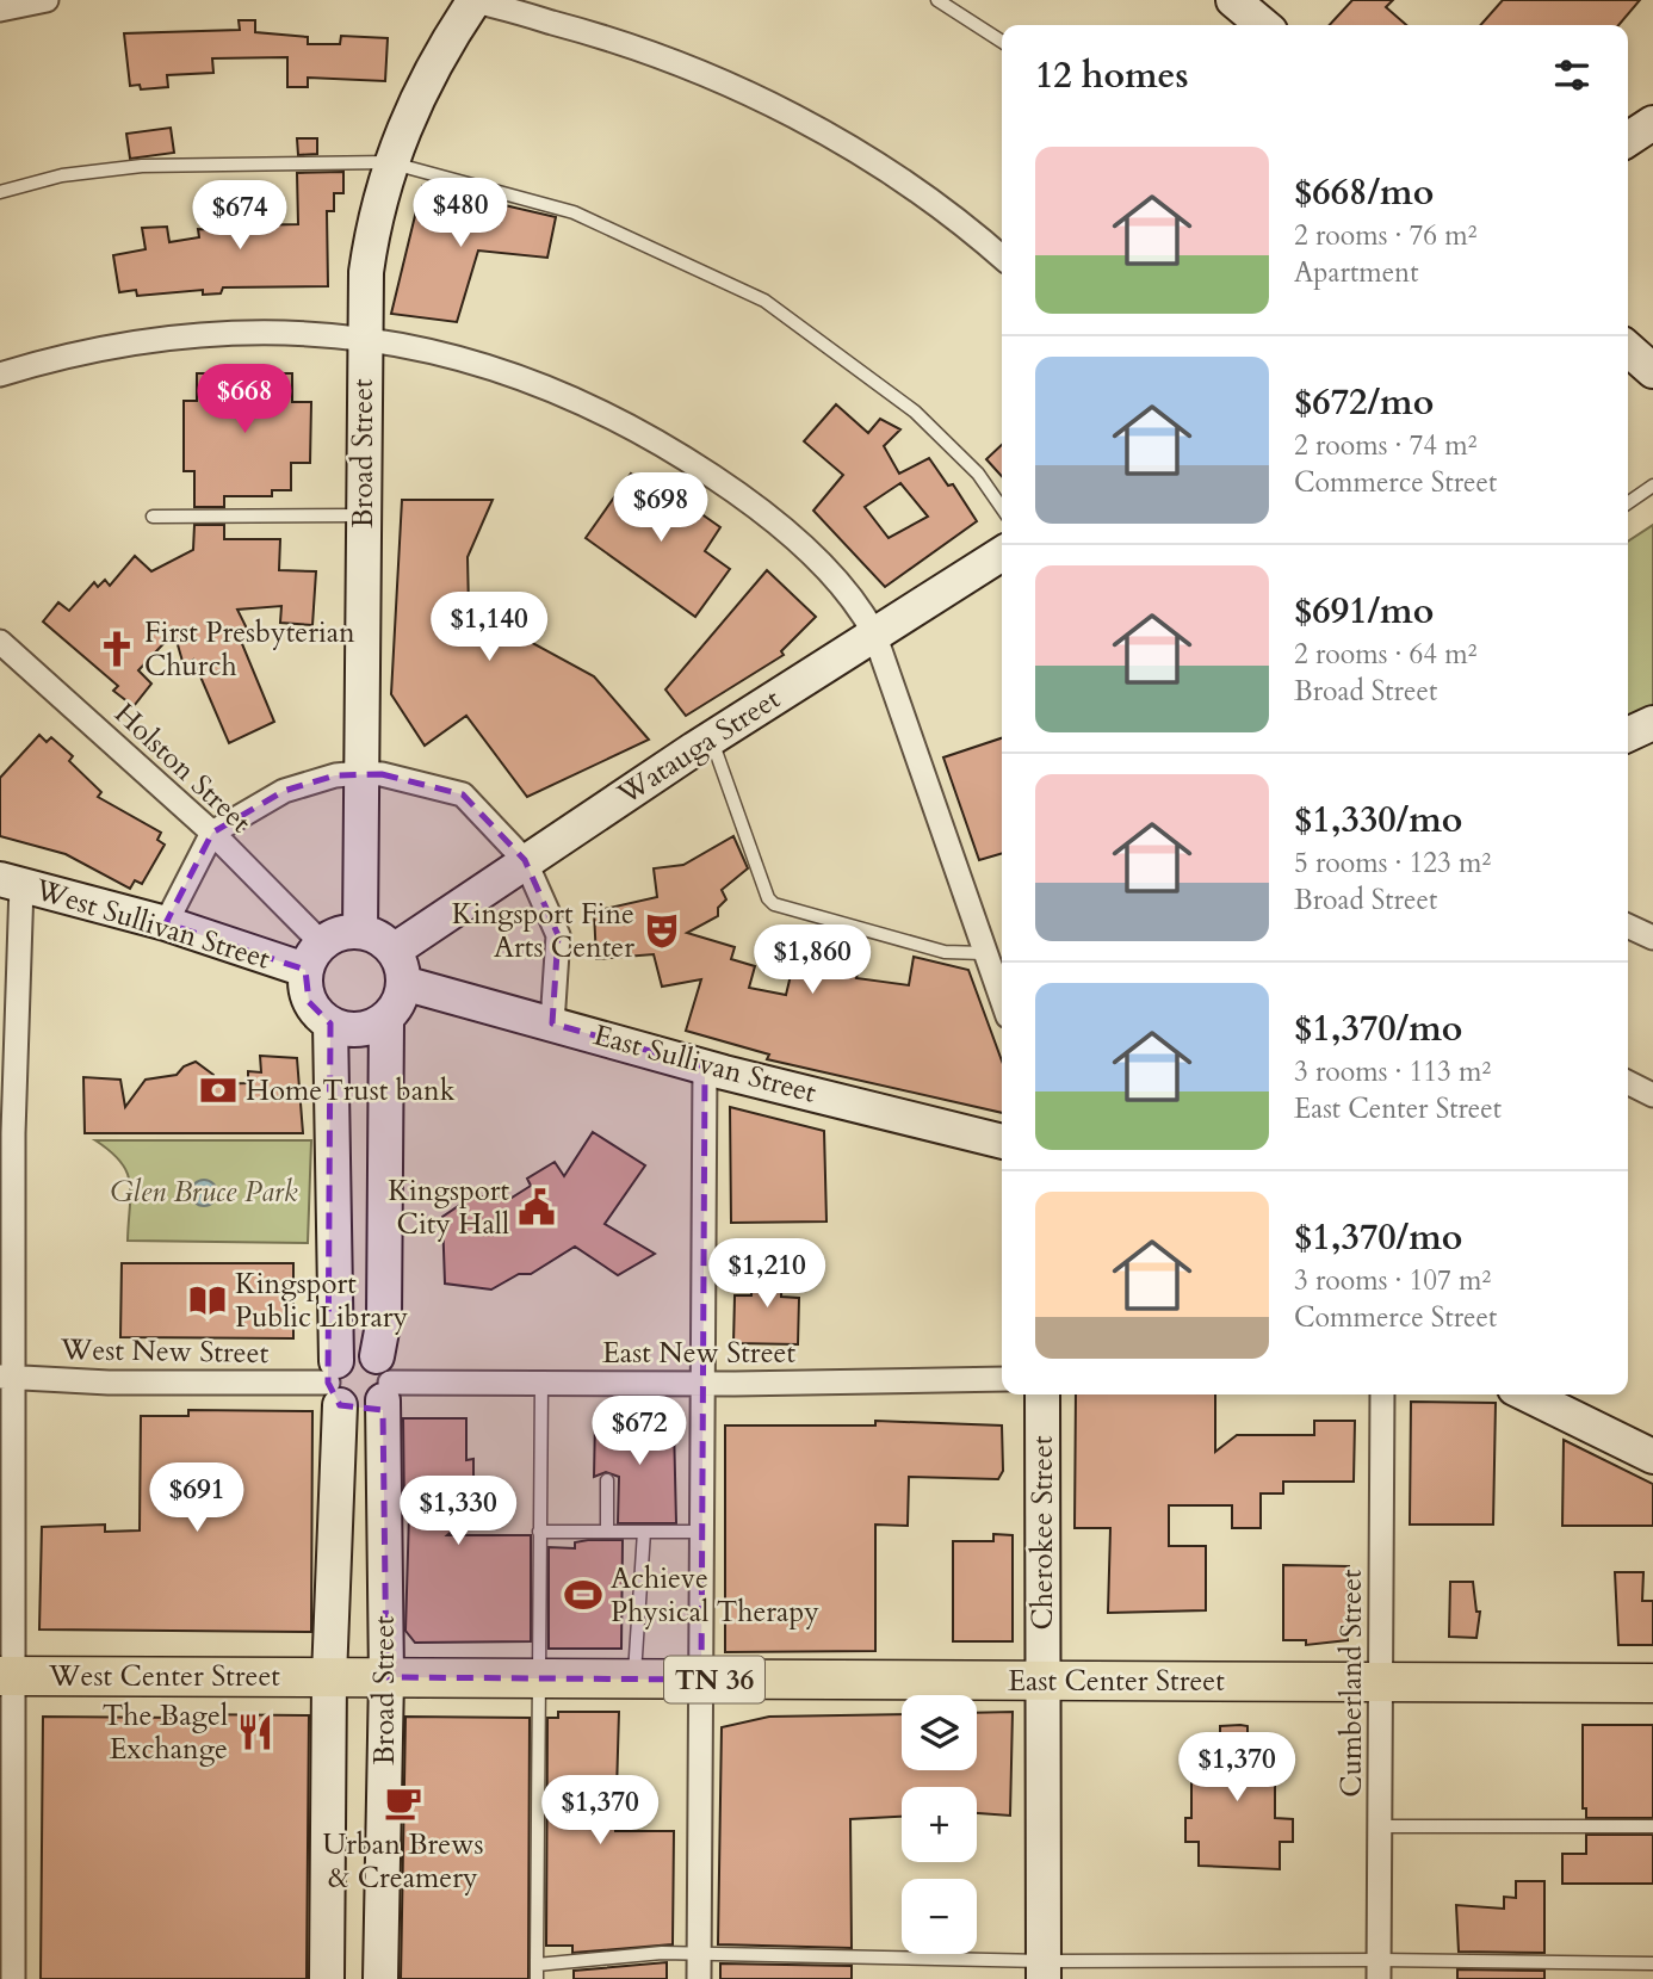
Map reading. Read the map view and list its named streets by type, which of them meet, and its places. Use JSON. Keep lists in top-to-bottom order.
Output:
{
  "streets": {
    "main road": ["West Center Street", "TN 36", "East Center Street"],
    "street": [
      "Broad Street",
      "Watauga Street",
      "Holston Street",
      "West Sullivan Street",
      "East Sullivan Street",
      "West New Street",
      "East New Street",
      "Cherokee Street",
      "Cumberland Street"
    ]
  },
  "crossings": [
    ["Broad Street", "Watauga Street"],
    ["Broad Street", "Holston Street"],
    ["Broad Street", "West Sullivan Street"],
    ["Broad Street", "East Sullivan Street"],
    ["Broad Street", "West New Street"],
    ["Broad Street", "East New Street"],
    ["Broad Street", "West Center Street"],
    ["Broad Street", "East Center Street"],
    ["Watauga Street", "Holston Street"],
    ["Watauga Street", "West Sullivan Street"],
    ["Watauga Street", "East Sullivan Street"],
    ["Holston Street", "West Sullivan Street"],
    ["Holston Street", "East Sullivan Street"],
    ["West Sullivan Street", "East Sullivan Street"],
    ["Cherokee Street", "East Center Street"],
    ["West Center Street", "East Center Street"],
    ["East Center Street", "Cumberland Street"]
  ],
  "parks": ["Glen Bruce Park"],
  "places": {
    "church": ["First Presbyterian Church"],
    "theatre": ["Kingsport Fine Arts Center"],
    "bank": ["HomeTrust bank"],
    "public building": ["Kingsport City Hall"],
    "library": ["Kingsport Public Library"],
    "sports": ["Achieve Physical Therapy"],
    "restaurant": ["The Bagel Exchange"],
    "cafe": ["Urban Brews & Creamery"]
  },
  "page": {
    "heading": "12 homes",
    "list": [
      {
        "name": "$668/mo",
        "note": "2 rooms · 76 m² · Apartment"
      },
      {
        "name": "$672/mo",
        "note": "2 rooms · 74 m² · Commerce Street"
      },
      {
        "name": "$691/mo",
        "note": "2 rooms · 64 m² · Broad Street"
      },
      {
        "name": "$1,330/mo",
        "note": "5 rooms · 123 m² · Broad Street"
      },
      {
        "name": "$1,370/mo",
        "note": "3 rooms · 113 m² · East Center Street"
      },
      {
        "name": "$1,370/mo",
        "note": "3 rooms · 107 m² · Commerce Street"
      }
    ],
    "price": [
      "$480",
      "$674",
      "$668",
      "$698",
      "$1,140",
      "$1,860",
      "$1,210",
      "$672",
      "$691",
      "$1,330",
      "$1,370",
      "$1,370"
    ],
    "map_buttons": ["+", "−"]
  }
}
